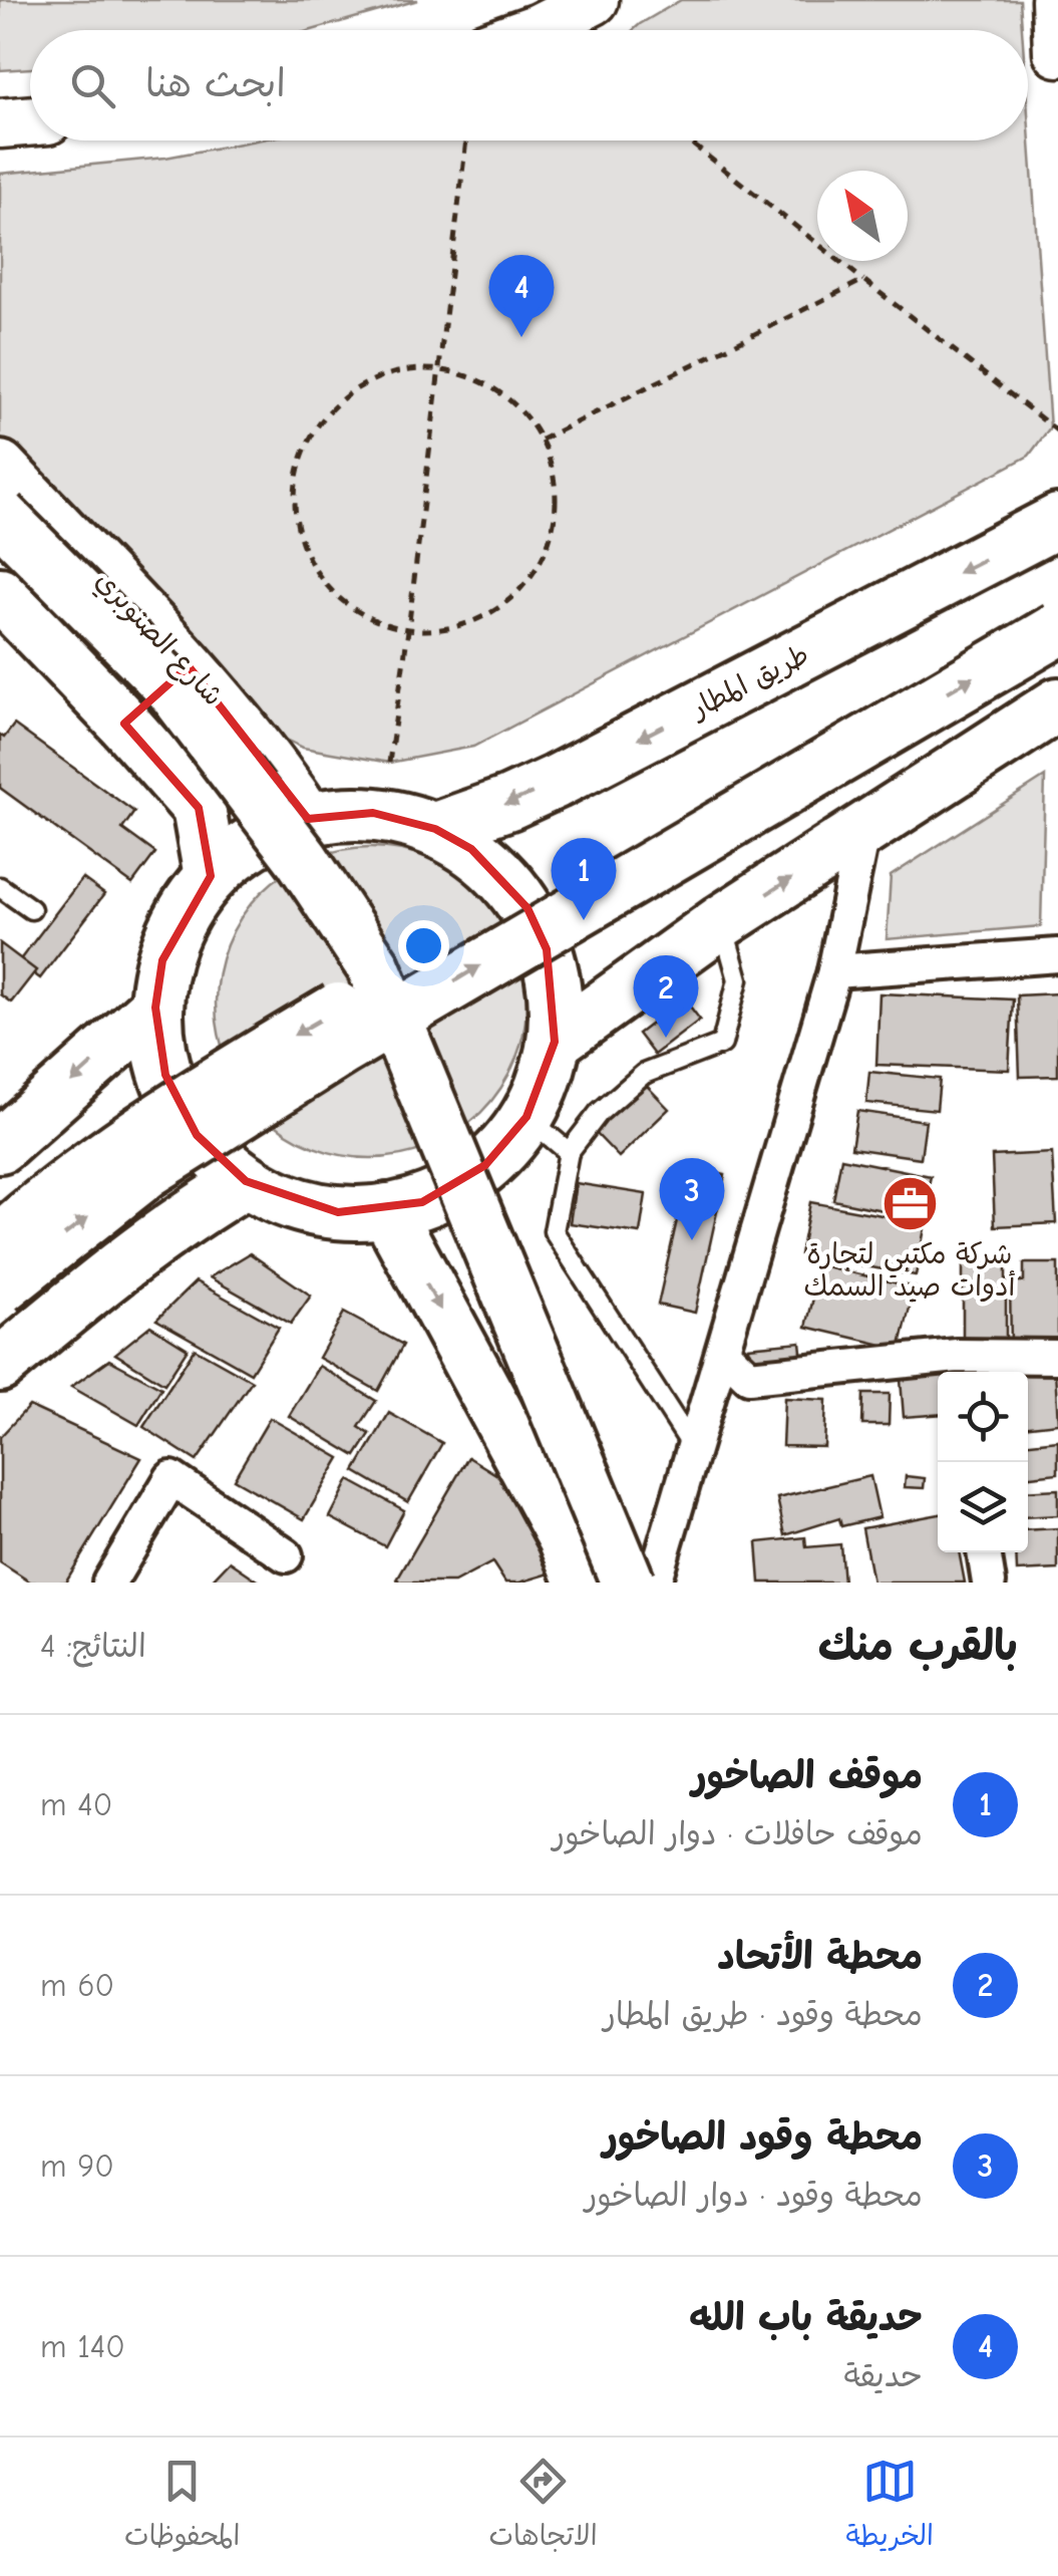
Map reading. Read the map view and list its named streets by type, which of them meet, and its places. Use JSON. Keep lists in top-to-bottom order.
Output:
{
  "streets": {
    "main road": ["شارع الصنوبري", "طريق المطار"]
  },
  "places": {
    "office": ["شركة مكتبي لتجارة أدوات صيد السمك"]
  },
  "north": "top left",
  "page": {
    "search": "ابحث هنا",
    "pins": [
      "4",
      "1",
      "2",
      "3"
    ],
    "heading": ["بالقرب منك", "النتائج: 4"],
    "list": [
      {
        "mark": "1",
        "name": "موقف الصاخور",
        "note": "موقف حافلات · دوار الصاخور",
        "value": "40 m"
      },
      {
        "mark": "2",
        "name": "محطة الأتحاد",
        "note": "محطة وقود · طريق المطار",
        "value": "60 m"
      },
      {
        "mark": "3",
        "name": "محطة وقود الصاخور",
        "note": "محطة وقود · دوار الصاخور",
        "value": "90 m"
      },
      {
        "mark": "4",
        "name": "حديقة باب الله",
        "note": "حديقة",
        "value": "140 m"
      }
    ],
    "nav": ["الخريطة", "الاتجاهات", "المحفوظات"]
  }
}
